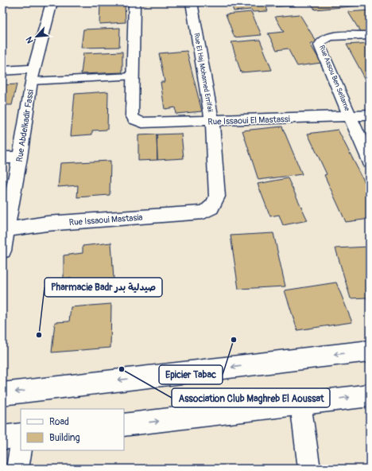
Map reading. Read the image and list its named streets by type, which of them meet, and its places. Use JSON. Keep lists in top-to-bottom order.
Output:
{
  "streets": {
    "street": [
      "Rue El Haj Mohamed Errifaii",
      "Rue Assou Ben Sellame",
      "Rue Issaoui El Mastassi",
      "Rue Abdelkadir Fassi",
      "Rue Issaoui Mastasia"
    ]
  },
  "crossings": [
    ["Rue El Haj Mohamed Errifaii", "Rue Issaoui El Mastassi"],
    ["Rue El Haj Mohamed Errifaii", "Rue Issaoui Mastasia"],
    ["Rue Assou Ben Sellame", "Rue Issaoui El Mastassi"],
    ["Rue Abdelkadir Fassi", "Rue Issaoui Mastasia"]
  ],
  "places": ["Pharmacie Badr صيدلية بدر", "Epicier Tabac", "Association Club Maghreb El Aoussat"],
  "legend": ["Road", "Building"],
  "north": "bottom left"
}
